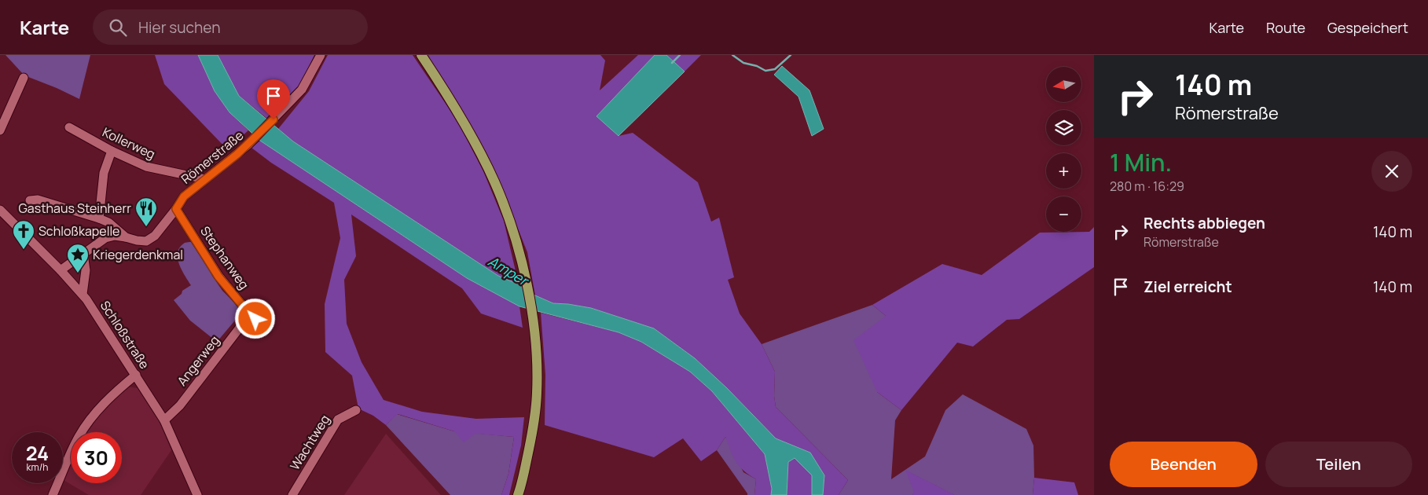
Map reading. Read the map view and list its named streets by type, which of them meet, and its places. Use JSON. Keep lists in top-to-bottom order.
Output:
{
  "streets": {
    "street": [
      "Kollerweg",
      "Römerstraße",
      "Stephanweg",
      "Schloßstraße",
      "Angerweg",
      "Wachtweg"
    ]
  },
  "crossings": [
    ["Kollerweg", "Römerstraße"],
    ["Römerstraße", "Stephanweg"],
    ["Römerstraße", "Schloßstraße"],
    ["Stephanweg", "Angerweg"],
    ["Schloßstraße", "Angerweg"]
  ],
  "water": ["Amper"],
  "places": {
    "restaurant": ["Gasthaus Steinherr"],
    "church": ["Schloßkapelle"],
    "place": ["Kriegerdenkmal"]
  },
  "north": "left",
  "page": {
    "header": "Karte",
    "search": "Hier suchen",
    "nav": ["Karte", "Route", "Gespeichert"],
    "turn": ["140 m", "Römerstraße"],
    "map_buttons": ["+", "−"],
    "heading": ["1 Min.", "280 m · 16:29"],
    "list": [
      {
        "name": "Rechts abbiegen",
        "note": "Römerstraße",
        "value": "140 m"
      },
      {
        "name": "Ziel erreicht",
        "value": "140 m"
      }
    ],
    "speed": "24 km/h",
    "limit": "30",
    "buttons": ["Beenden", "Teilen"]
  }
}
